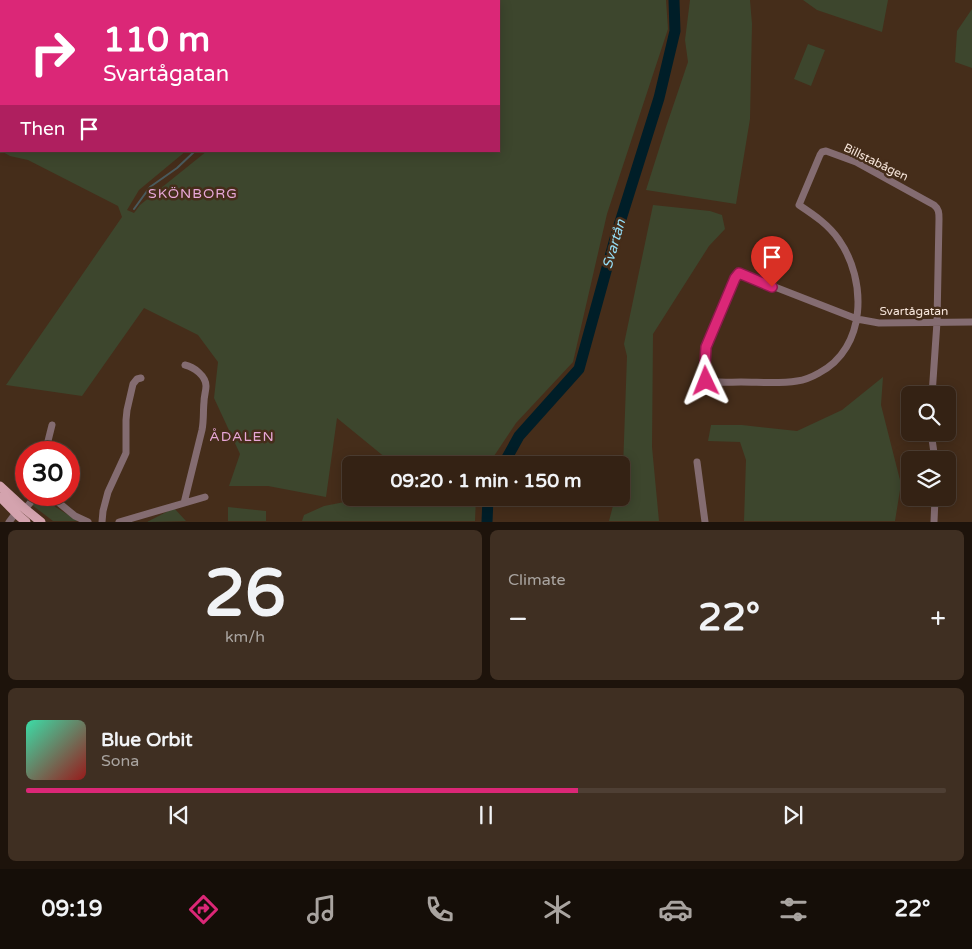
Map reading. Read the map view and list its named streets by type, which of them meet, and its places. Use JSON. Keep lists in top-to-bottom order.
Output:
{
  "streets": {
    "street": ["Billstabågen", "Svartågatan"]
  },
  "crossings": [
    ["Billstabågen", "Svartågatan"]
  ],
  "districts": ["SKÖNBORG", "ÅDALEN"],
  "water": ["Svartån"],
  "page": {
    "turn": ["110 m", "Svartågatan"],
    "then": "Then",
    "limit": "30",
    "trip": "09:20 · 1 min · 150 m",
    "tile": [
      ["26", "km/h"],
      "Climate"
    ],
    "heat": ["−", "22°", "+"],
    "song": ["Blue Orbit", "Sona"],
    "tabs": ["09:19", "22°"]
  }
}
